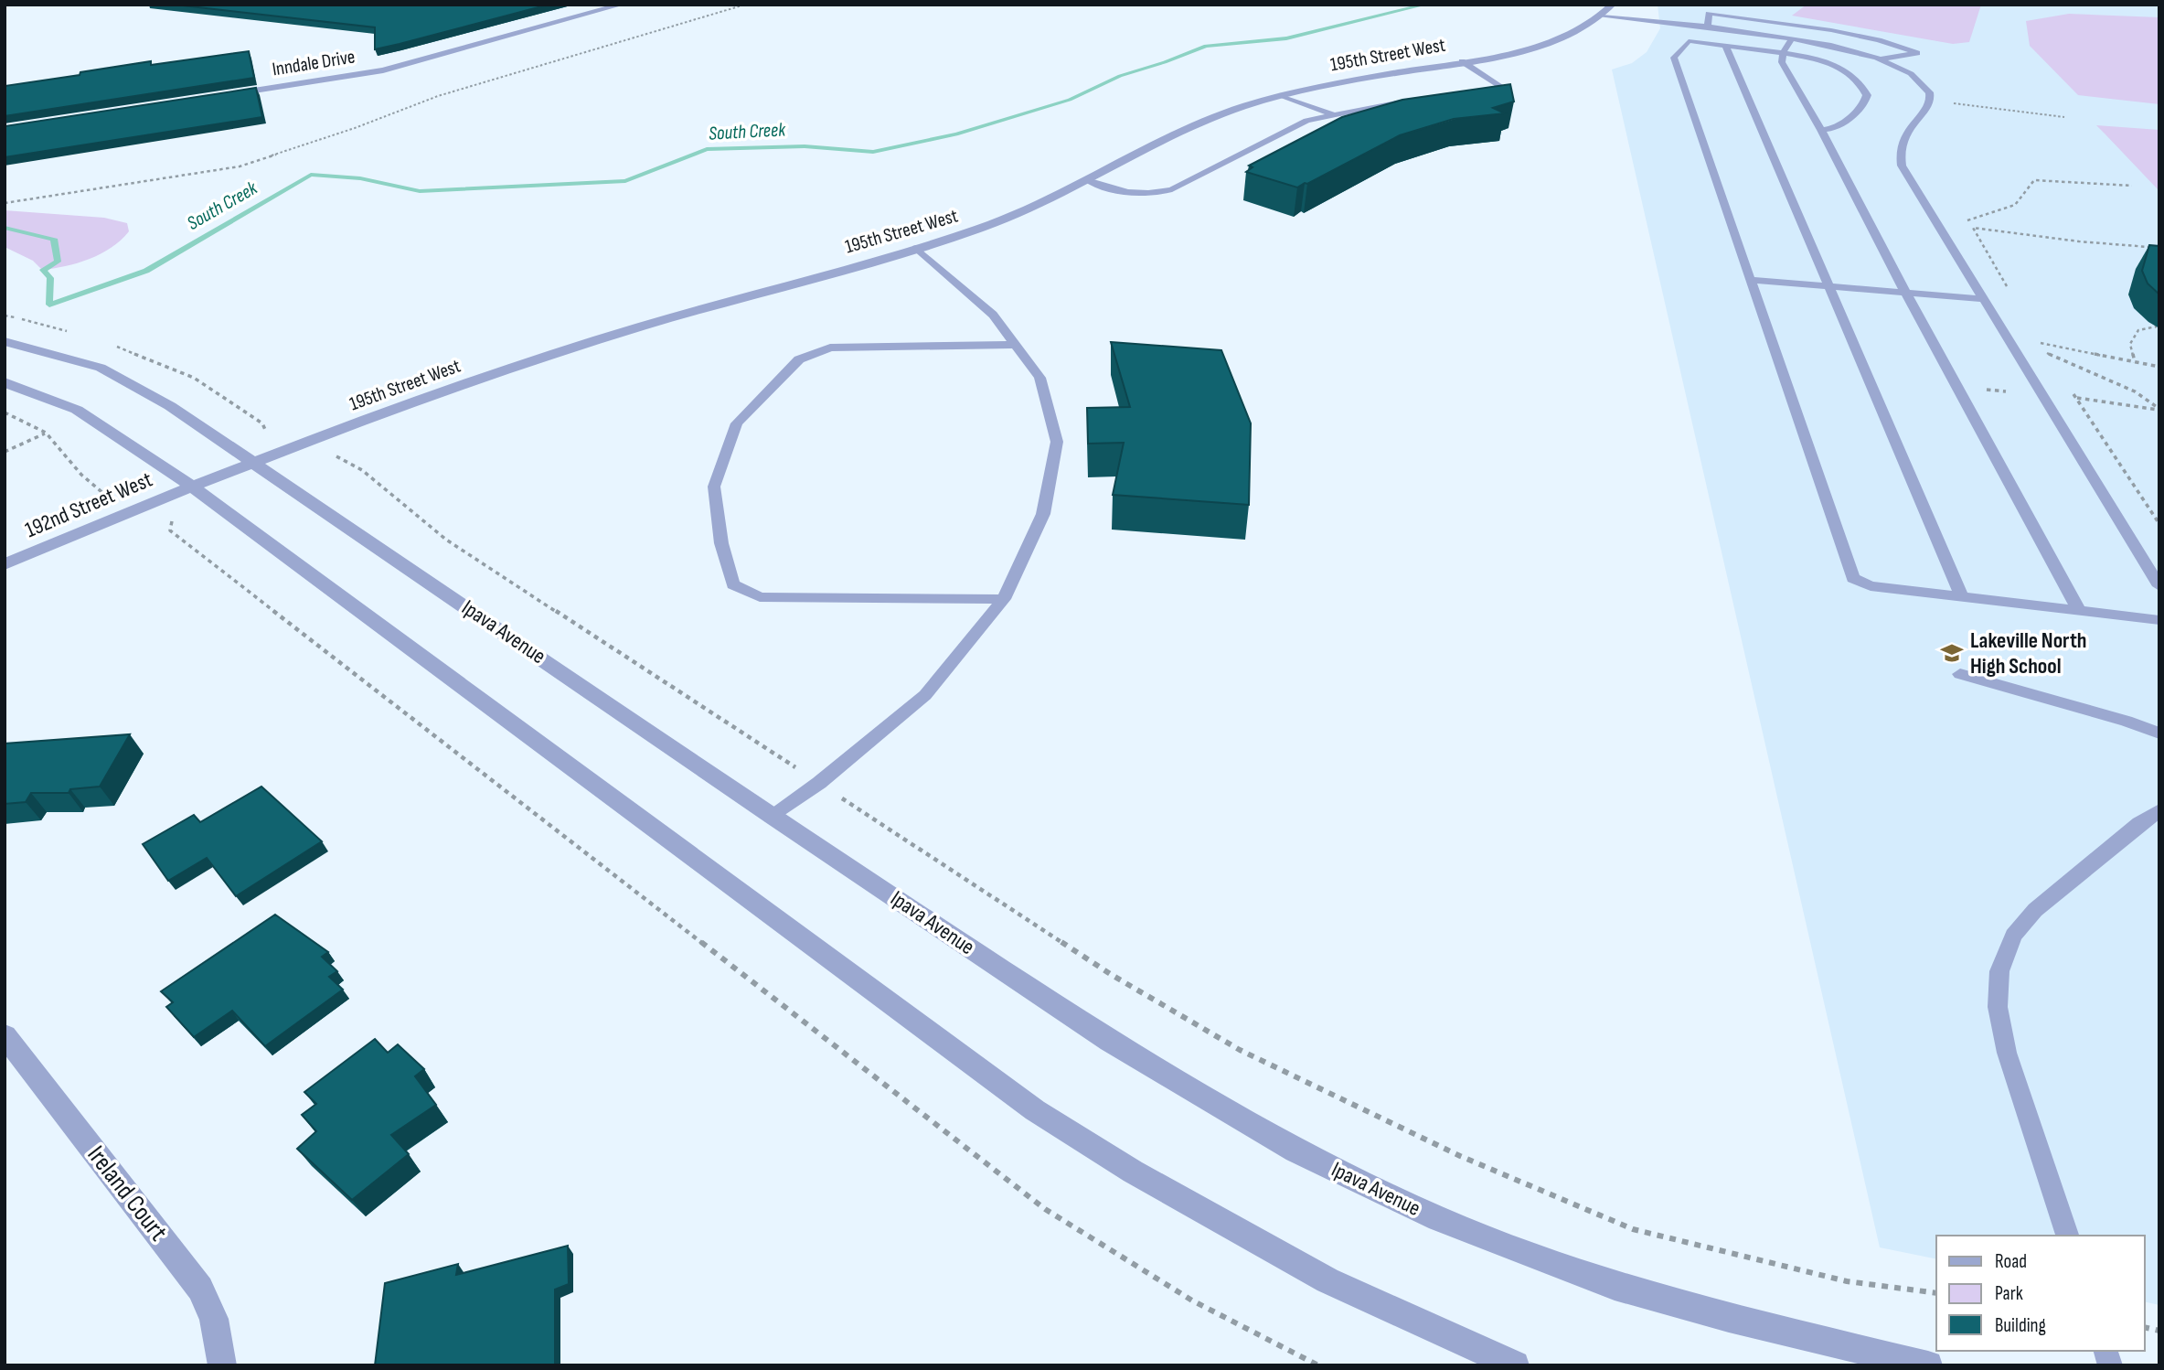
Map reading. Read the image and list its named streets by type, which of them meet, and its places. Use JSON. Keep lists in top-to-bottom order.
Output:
{
  "streets": {
    "street": [
      "195th Street West",
      "Inndale Drive",
      "192nd Street West",
      "Ipava Avenue",
      "Ireland Court"
    ]
  },
  "crossings": [
    ["195th Street West", "192nd Street West"],
    ["195th Street West", "Ipava Avenue"]
  ],
  "water": ["South Creek"],
  "places": {
    "school or university": ["Lakeville North High School"]
  },
  "legend": ["Road", "Park", "Building"]
}
